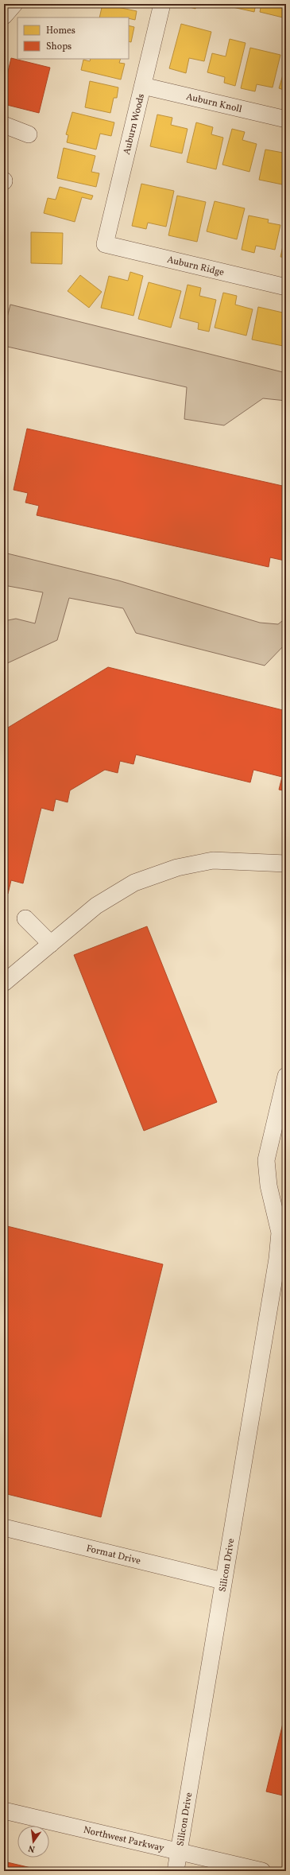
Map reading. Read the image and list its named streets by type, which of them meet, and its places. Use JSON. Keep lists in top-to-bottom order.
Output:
{
  "streets": {
    "street": [
      "Auburn Knoll",
      "Auburn Woods",
      "Auburn Ridge",
      "Format Drive",
      "Silicon Drive",
      "Northwest Parkway"
    ]
  },
  "crossings": [
    ["Auburn Knoll", "Auburn Woods"],
    ["Auburn Woods", "Auburn Ridge"],
    ["Format Drive", "Silicon Drive"],
    ["Silicon Drive", "Northwest Parkway"]
  ],
  "legend": ["Homes", "Shops"],
  "north": "bottom"
}
